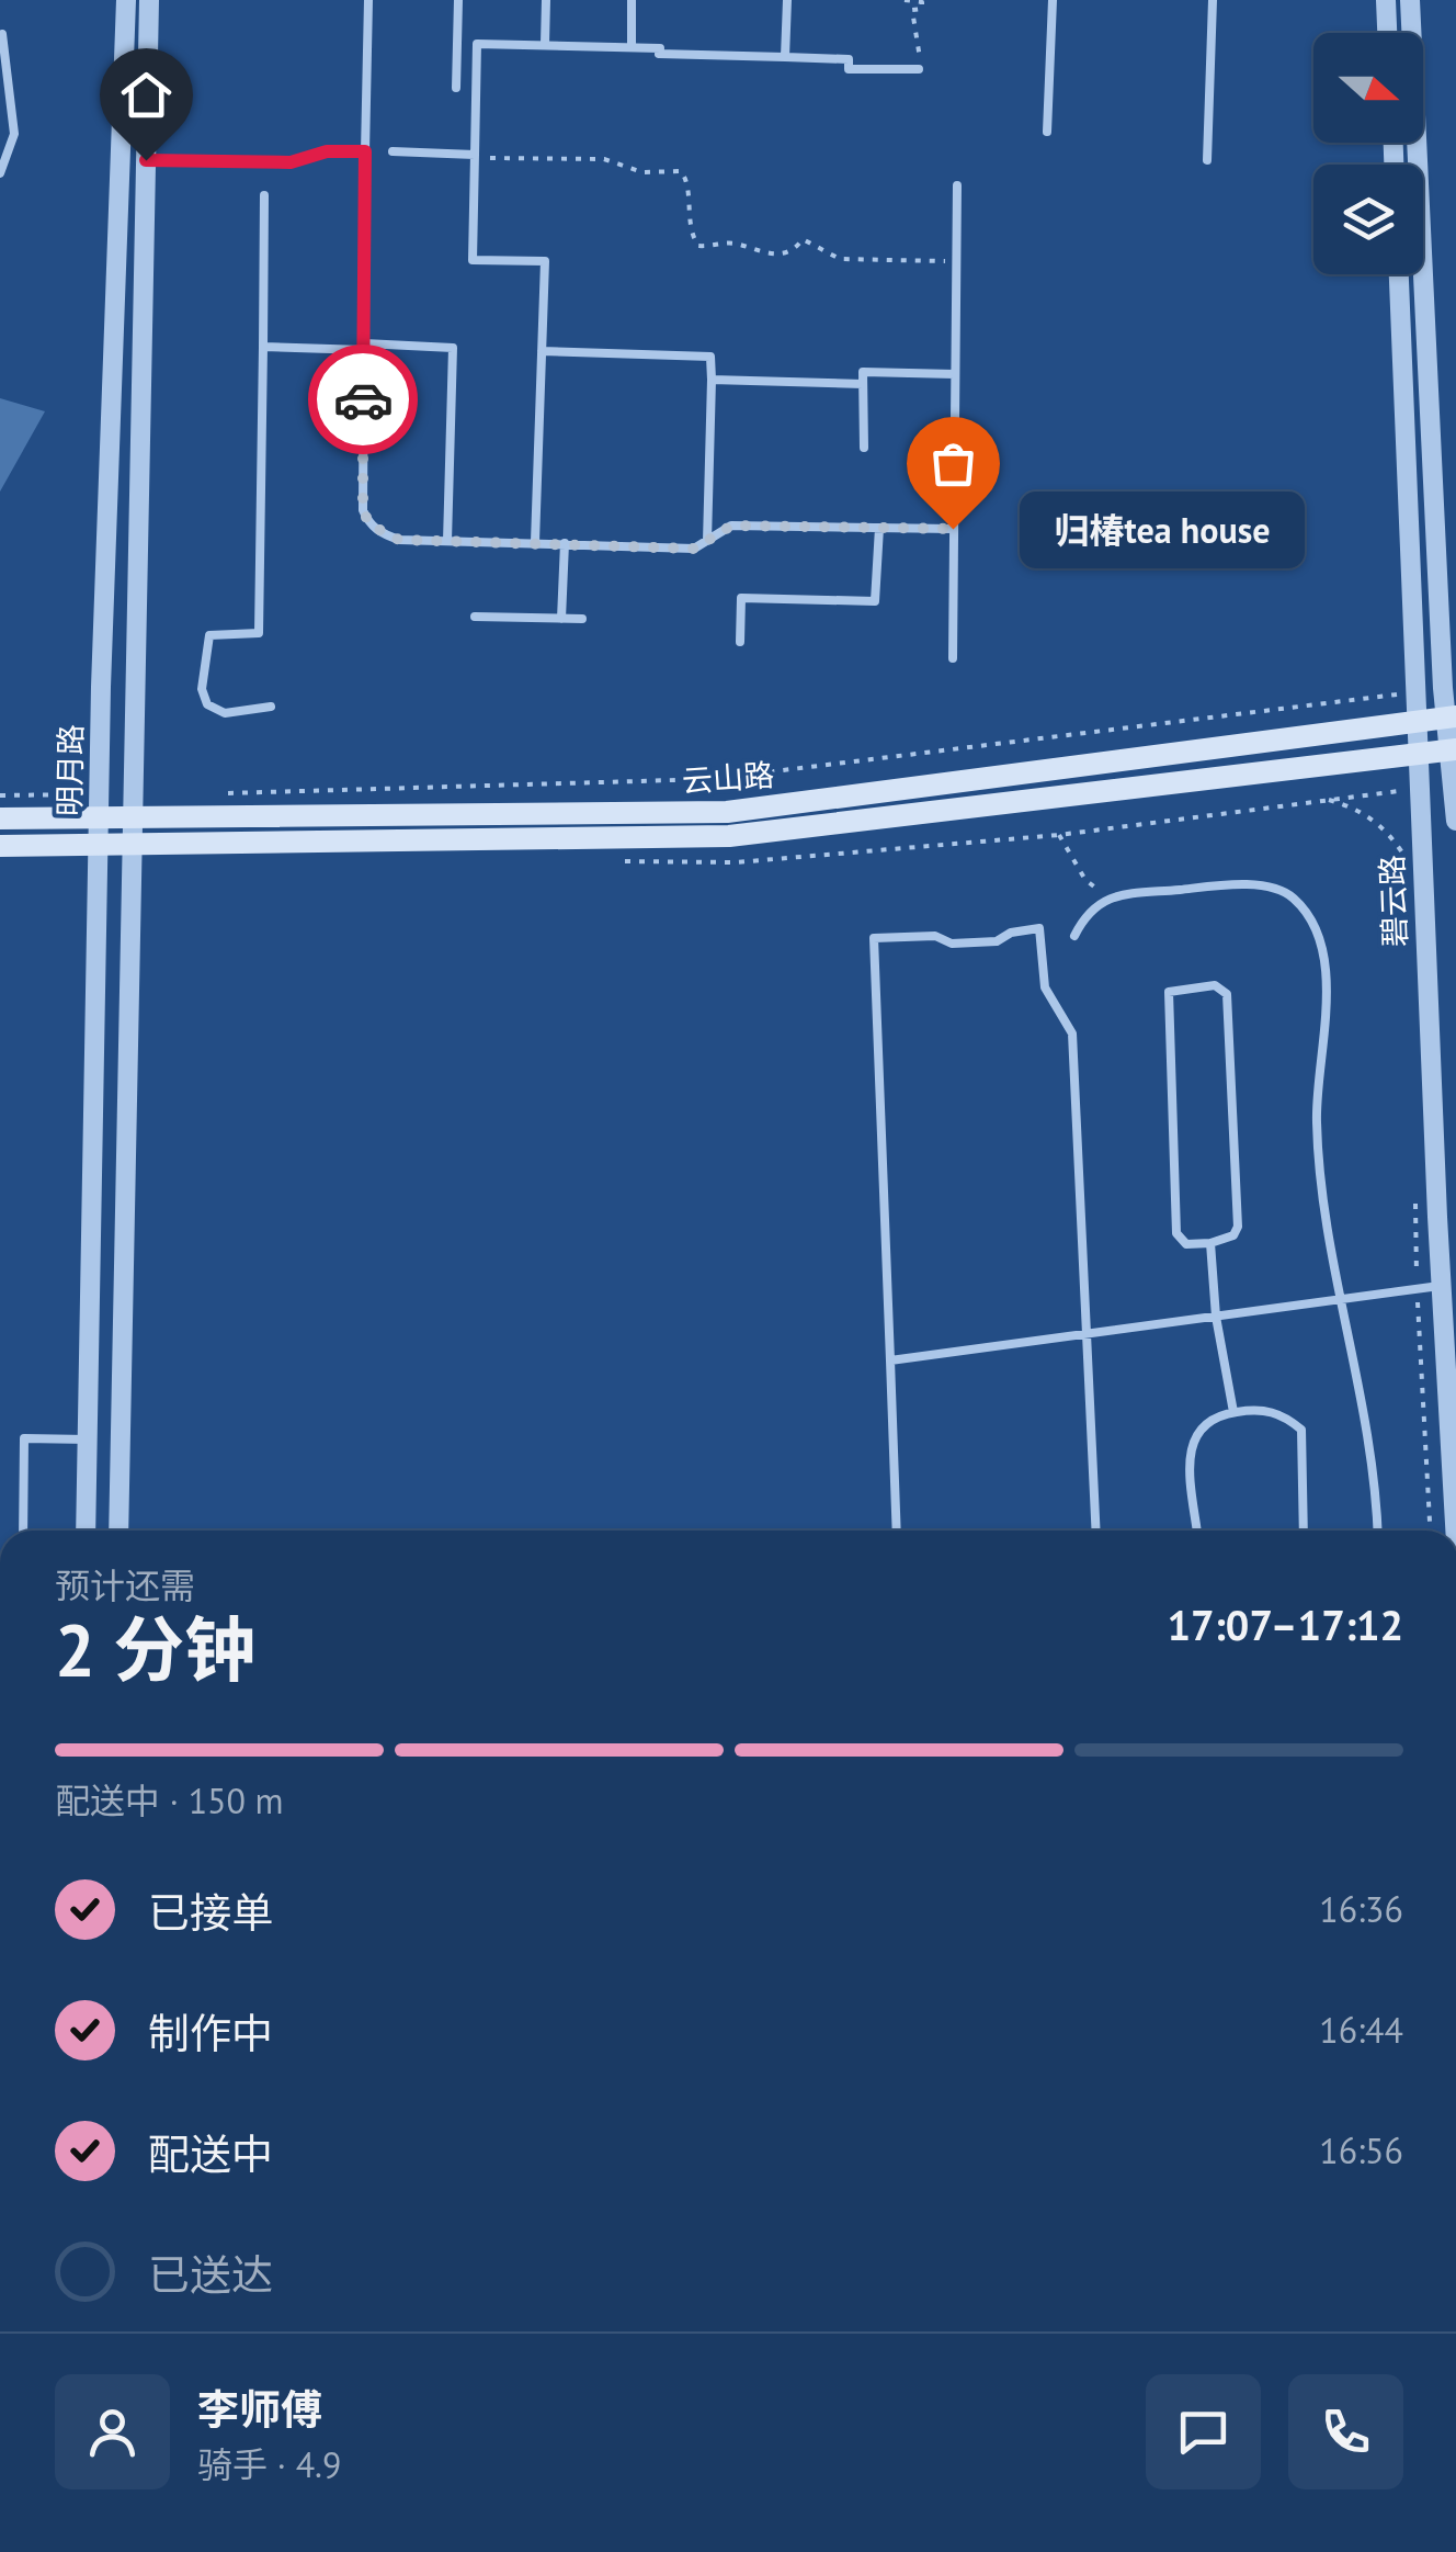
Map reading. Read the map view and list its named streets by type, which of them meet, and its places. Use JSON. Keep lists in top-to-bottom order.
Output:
{
  "streets": {
    "main road": ["云山路"],
    "street": ["明月路", "碧云路"]
  },
  "crossings": [
    ["明月路", "云山路"],
    ["云山路", "碧云路"]
  ],
  "places": ["归椿tea house"],
  "north": "right",
  "page": {
    "bubble": "归椿tea house",
    "heading": ["2 分钟", "预计还需", "17:07–17:12"],
    "panel": ["李师傅", "骑手 · 4.9"],
    "bar": "配送中 · 150 m",
    "list": [
      ["已接单", "16:36"],
      ["制作中", "16:44"],
      ["配送中", "16:56"],
      "已送达"
    ]
  }
}
